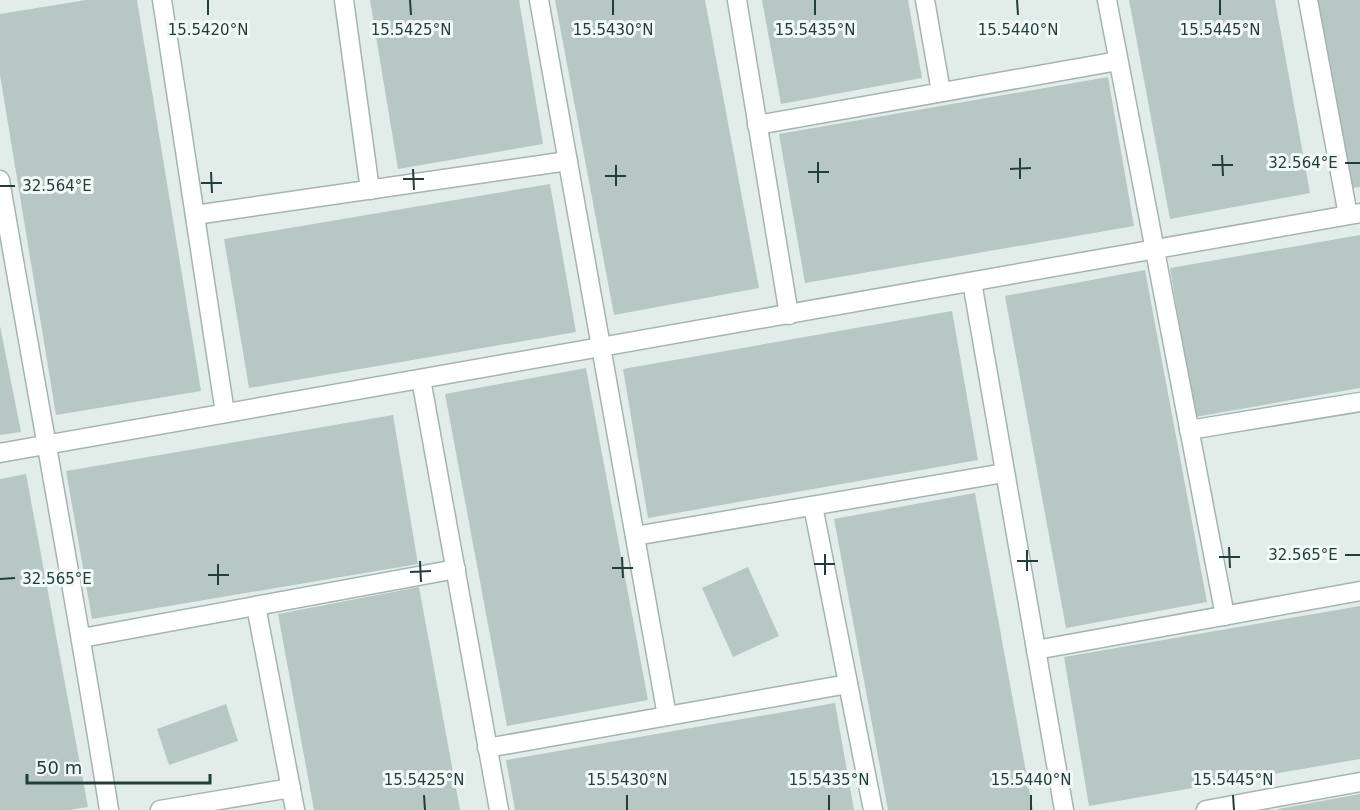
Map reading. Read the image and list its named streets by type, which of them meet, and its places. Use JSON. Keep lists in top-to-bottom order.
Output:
{
  "scale_bar": "50 m",
  "coordinates": [
    "15.5420°N",
    "15.5425°N",
    "15.5430°N",
    "15.5435°N",
    "15.5440°N",
    "15.5445°N",
    "32.564°E",
    "32.565°E"
  ]
}
